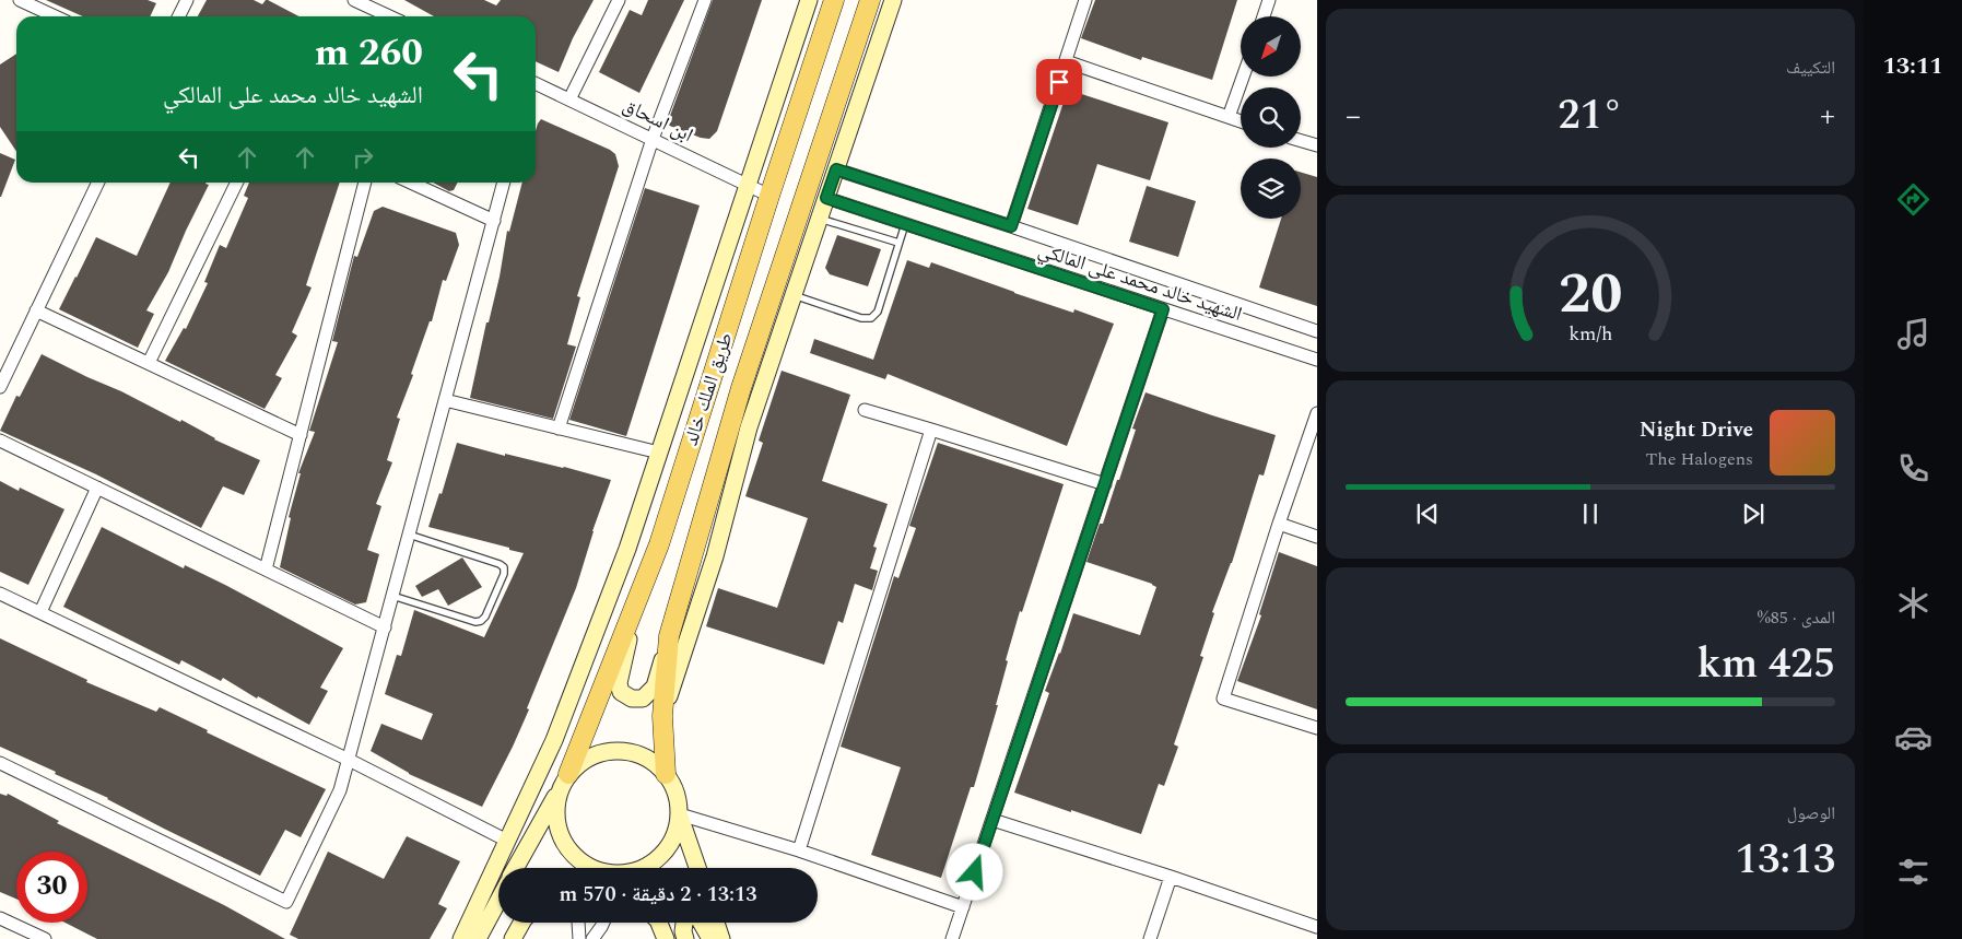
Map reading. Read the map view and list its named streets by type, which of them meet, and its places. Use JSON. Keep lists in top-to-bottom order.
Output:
{
  "streets": {
    "main road": ["طريق الملك خالد"],
    "street": ["ابن اسحاق", "الشهيد خالد محمد على المالكي"]
  },
  "crossings": [
    ["ابن اسحاق", "طريق الملك خالد"]
  ],
  "north": "bottom left",
  "page": {
    "tabs": "13:11",
    "tile": [
      "التكييف",
      ["المدى · 85%", "425 km"],
      ["الوصول", "13:13"]
    ],
    "turn": ["260 m", "الشهيد خالد محمد على المالكي"],
    "heat": ["−", "21°", "+"],
    "song": ["Night Drive", "The Halogens"],
    "limit": "30",
    "trip": "13:13 · 2 دقيقة · 570 m",
    "gauge": ["20", "km/h"]
  }
}
